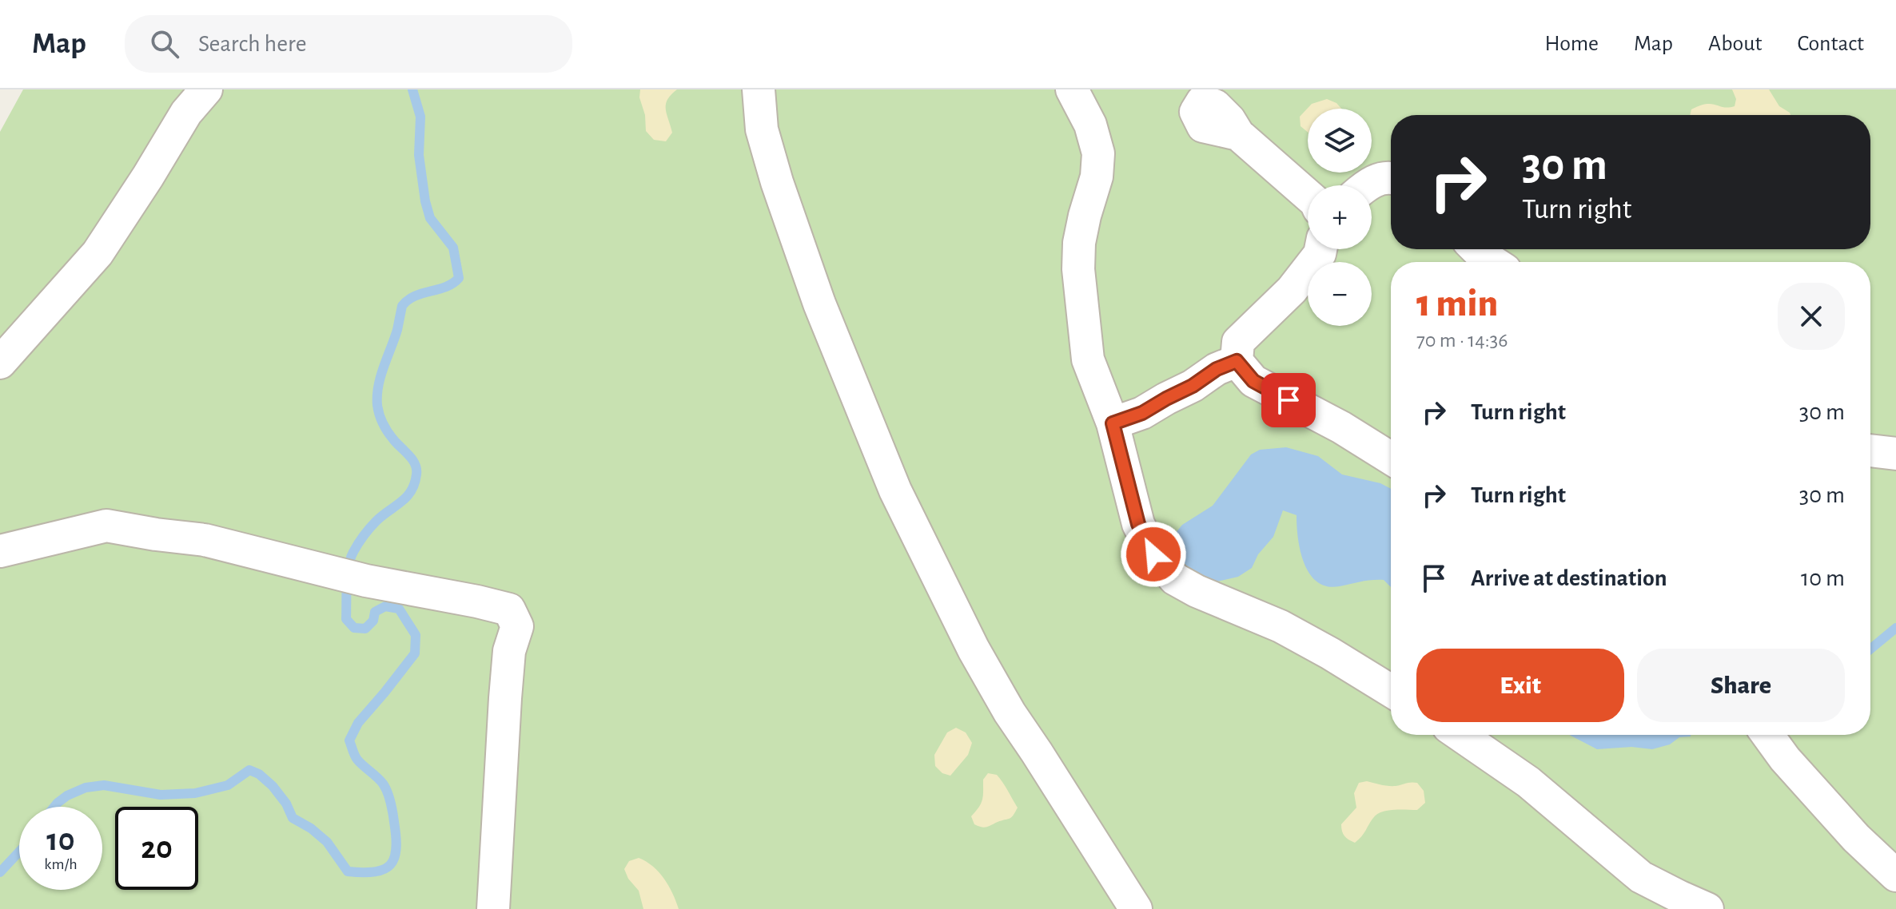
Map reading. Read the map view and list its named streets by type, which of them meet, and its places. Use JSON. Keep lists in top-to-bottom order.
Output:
{
  "page": {
    "header": "Map",
    "search": "Search here",
    "nav": [
      "Home",
      "Map",
      "About",
      "Contact"
    ],
    "map_buttons": ["+", "−"],
    "turn": ["30 m", "Turn right"],
    "heading": ["1 min", "70 m · 14:36"],
    "list": [
      {
        "name": "Turn right",
        "value": "30 m"
      },
      {
        "name": "Turn right",
        "value": "30 m"
      },
      {
        "name": "Arrive at destination",
        "value": "10 m"
      }
    ],
    "buttons": ["Exit", "Share"],
    "speed": "10 km/h",
    "limit": "20"
  }
}
